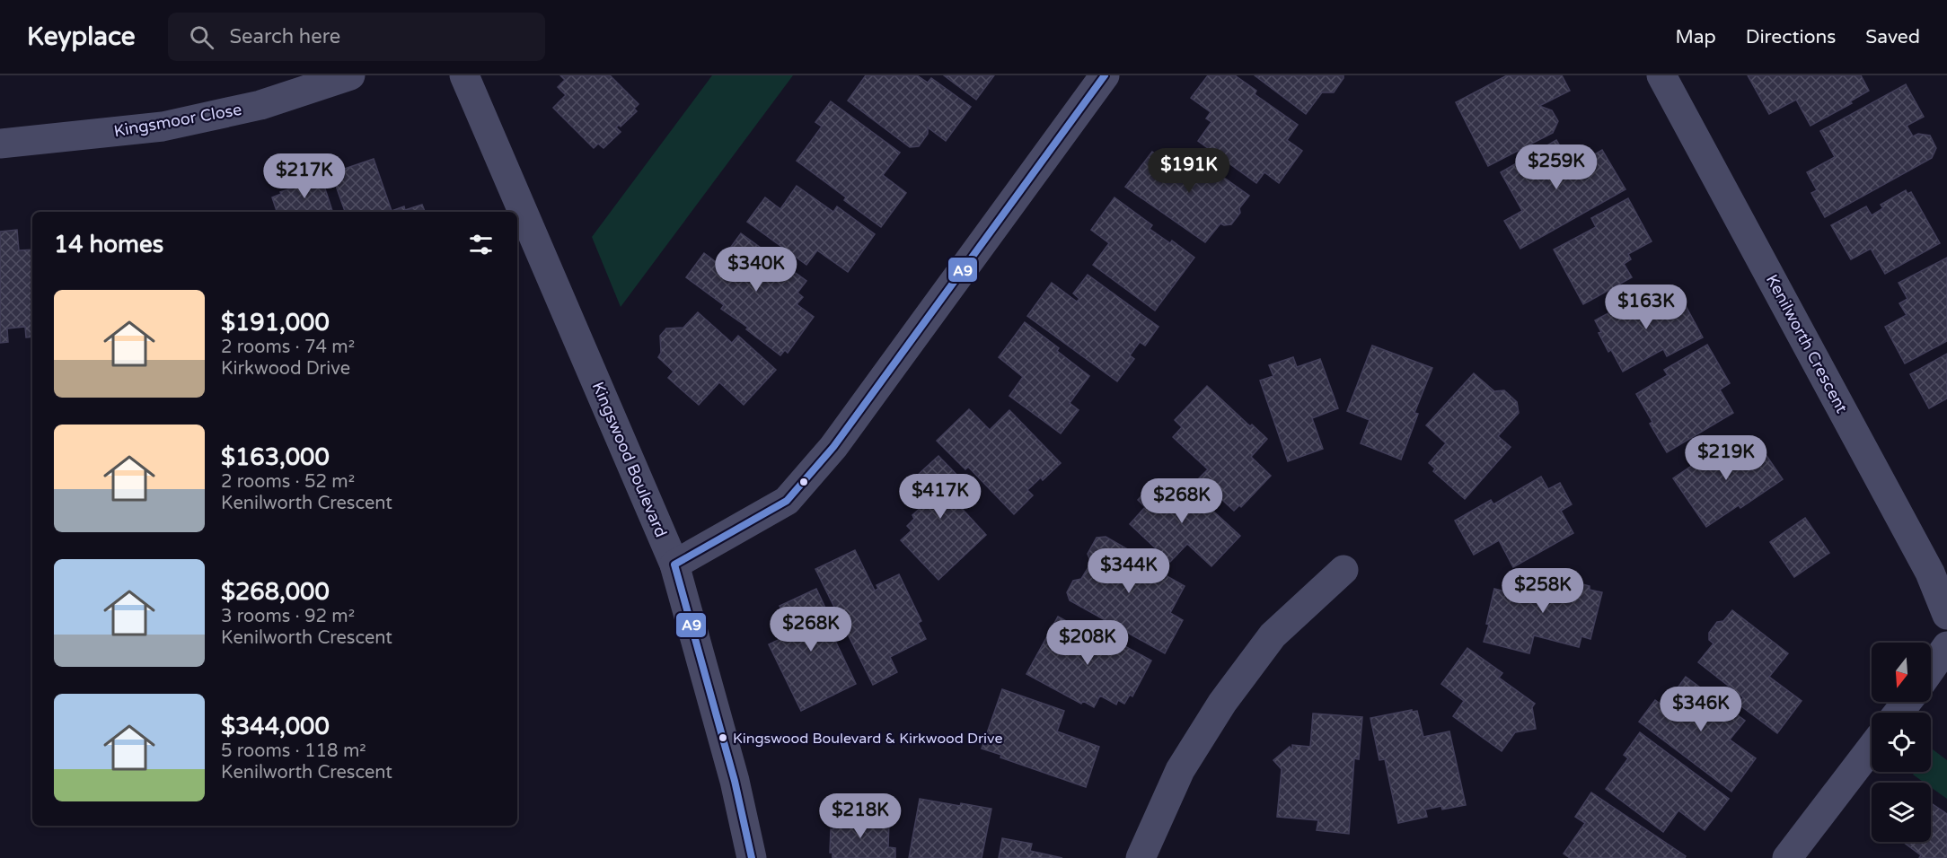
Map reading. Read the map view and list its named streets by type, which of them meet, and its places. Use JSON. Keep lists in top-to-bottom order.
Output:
{
  "streets": {
    "street": ["Kingsmoor Close", "Kenilworth Crescent", "Kingswood Boulevard"]
  },
  "places": ["Kingswood Boulevard & Kirkwood Drive"],
  "lines": ["transit line A9"],
  "north": "bottom",
  "page": {
    "header": "Keyplace",
    "search": "Search here",
    "nav": ["Map", "Directions", "Saved"],
    "price": [
      "$259K",
      "$191K",
      "$217K",
      "$340K",
      "$163K",
      "$219K",
      "$417K",
      "$268K",
      "$344K",
      "$258K",
      "$268K",
      "$208K",
      "$346K",
      "$218K"
    ],
    "heading": "14 homes",
    "list": [
      {
        "name": "$191,000",
        "note": "2 rooms · 74 m² · Kirkwood Drive"
      },
      {
        "name": "$163,000",
        "note": "2 rooms · 52 m² · Kenilworth Crescent"
      },
      {
        "name": "$268,000",
        "note": "3 rooms · 92 m² · Kenilworth Crescent"
      },
      {
        "name": "$344,000",
        "note": "5 rooms · 118 m² · Kenilworth Crescent"
      }
    ]
  }
}
